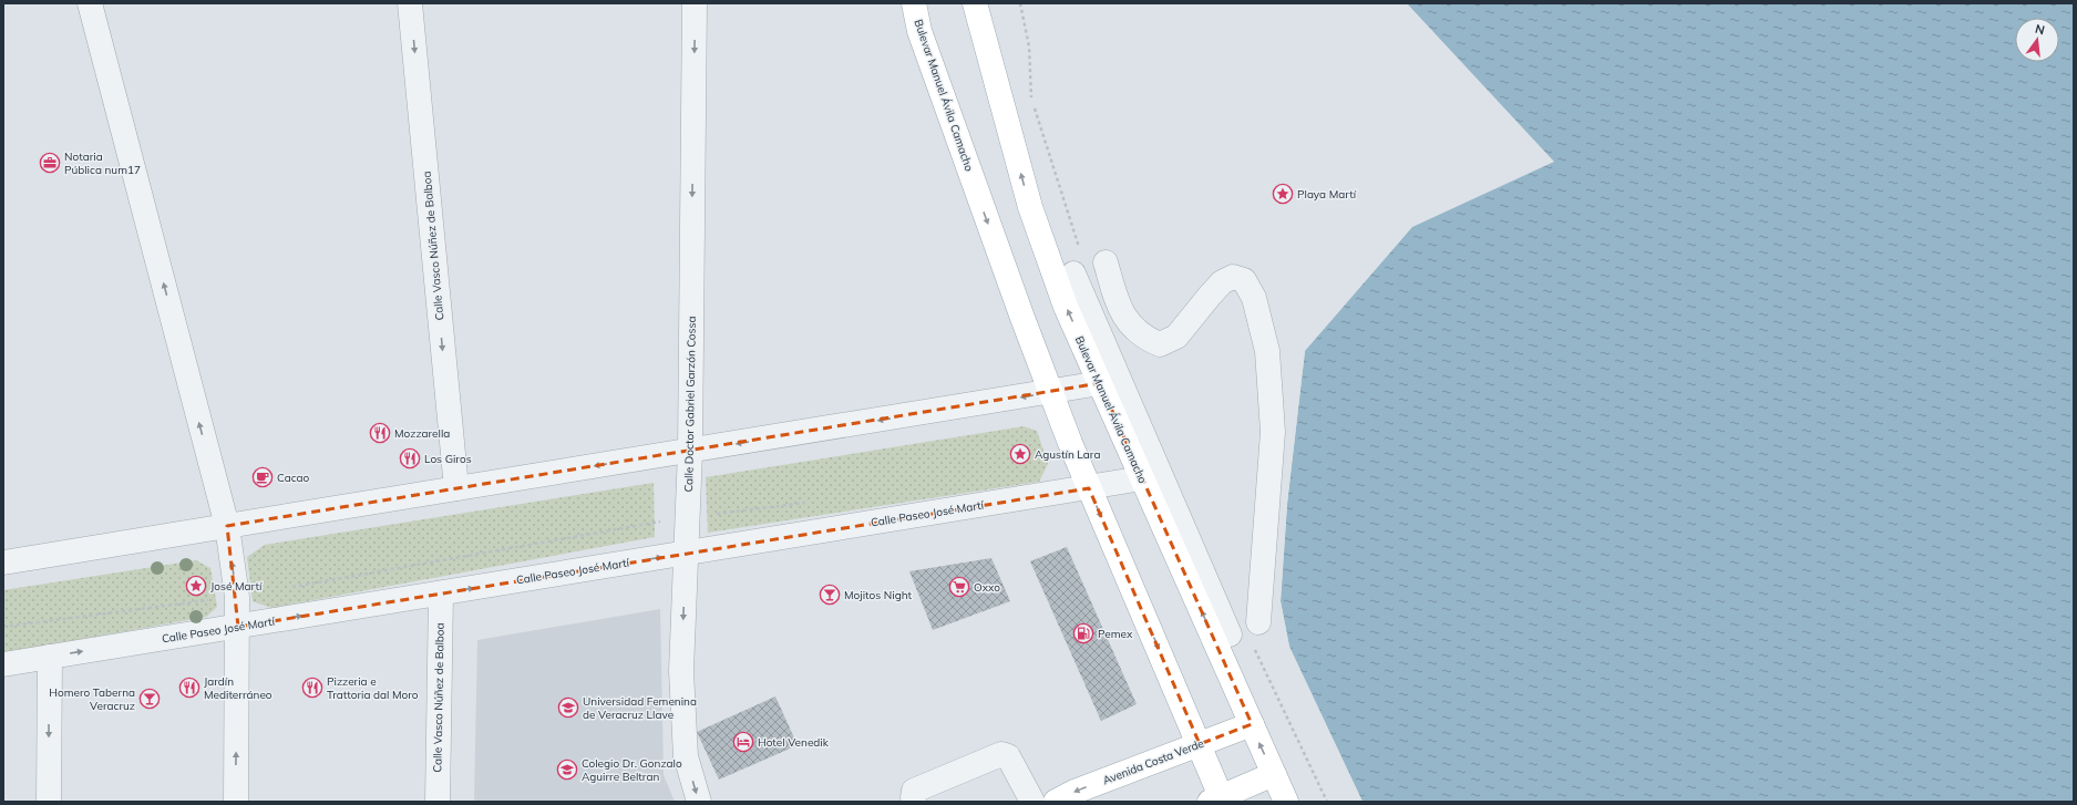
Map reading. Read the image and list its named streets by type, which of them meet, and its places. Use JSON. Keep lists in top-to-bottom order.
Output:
{
  "streets": {
    "main road": ["Bulevar Manuel Ávila Camacho", "Avenida Costa Verde"],
    "street": ["Calle Vasco Núñez de Balboa", "Calle Doctor Gabriel Garzón Cossa", "Calle Paseo José Martí"]
  },
  "crossings": [
    ["Bulevar Manuel Ávila Camacho", "Calle Paseo José Martí"],
    ["Bulevar Manuel Ávila Camacho", "Avenida Costa Verde"],
    ["Calle Vasco Núñez de Balboa", "Calle Paseo José Martí"],
    ["Calle Doctor Gabriel Garzón Cossa", "Calle Paseo José Martí"]
  ],
  "one_way": ["Calle Vasco Núñez de Balboa", "Calle Doctor Gabriel Garzón Cossa", "Avenida Costa Verde"],
  "places": {
    "office": ["Notaria Pública num17"],
    "place": ["Playa Martí", "Agustín Lara", "José Martí"],
    "restaurant": [
      "Mozzarella",
      "Los Giros",
      "Jardín Mediterráneo",
      "Pizzeria e Trattoria dal Moro"
    ],
    "cafe": ["Cacao"],
    "supermarket": ["Oxxo"],
    "bar": ["Mojitos Night", "Homero Taberna Veracruz"],
    "fuel station": ["Pemex"],
    "school or university": ["Universidad Femenina de Veracruz Llave", "Colegio Dr. Gonzalo Aguirre Beltran"],
    "hotel": ["Hotel Venedik"]
  },
  "north": "top"
}
